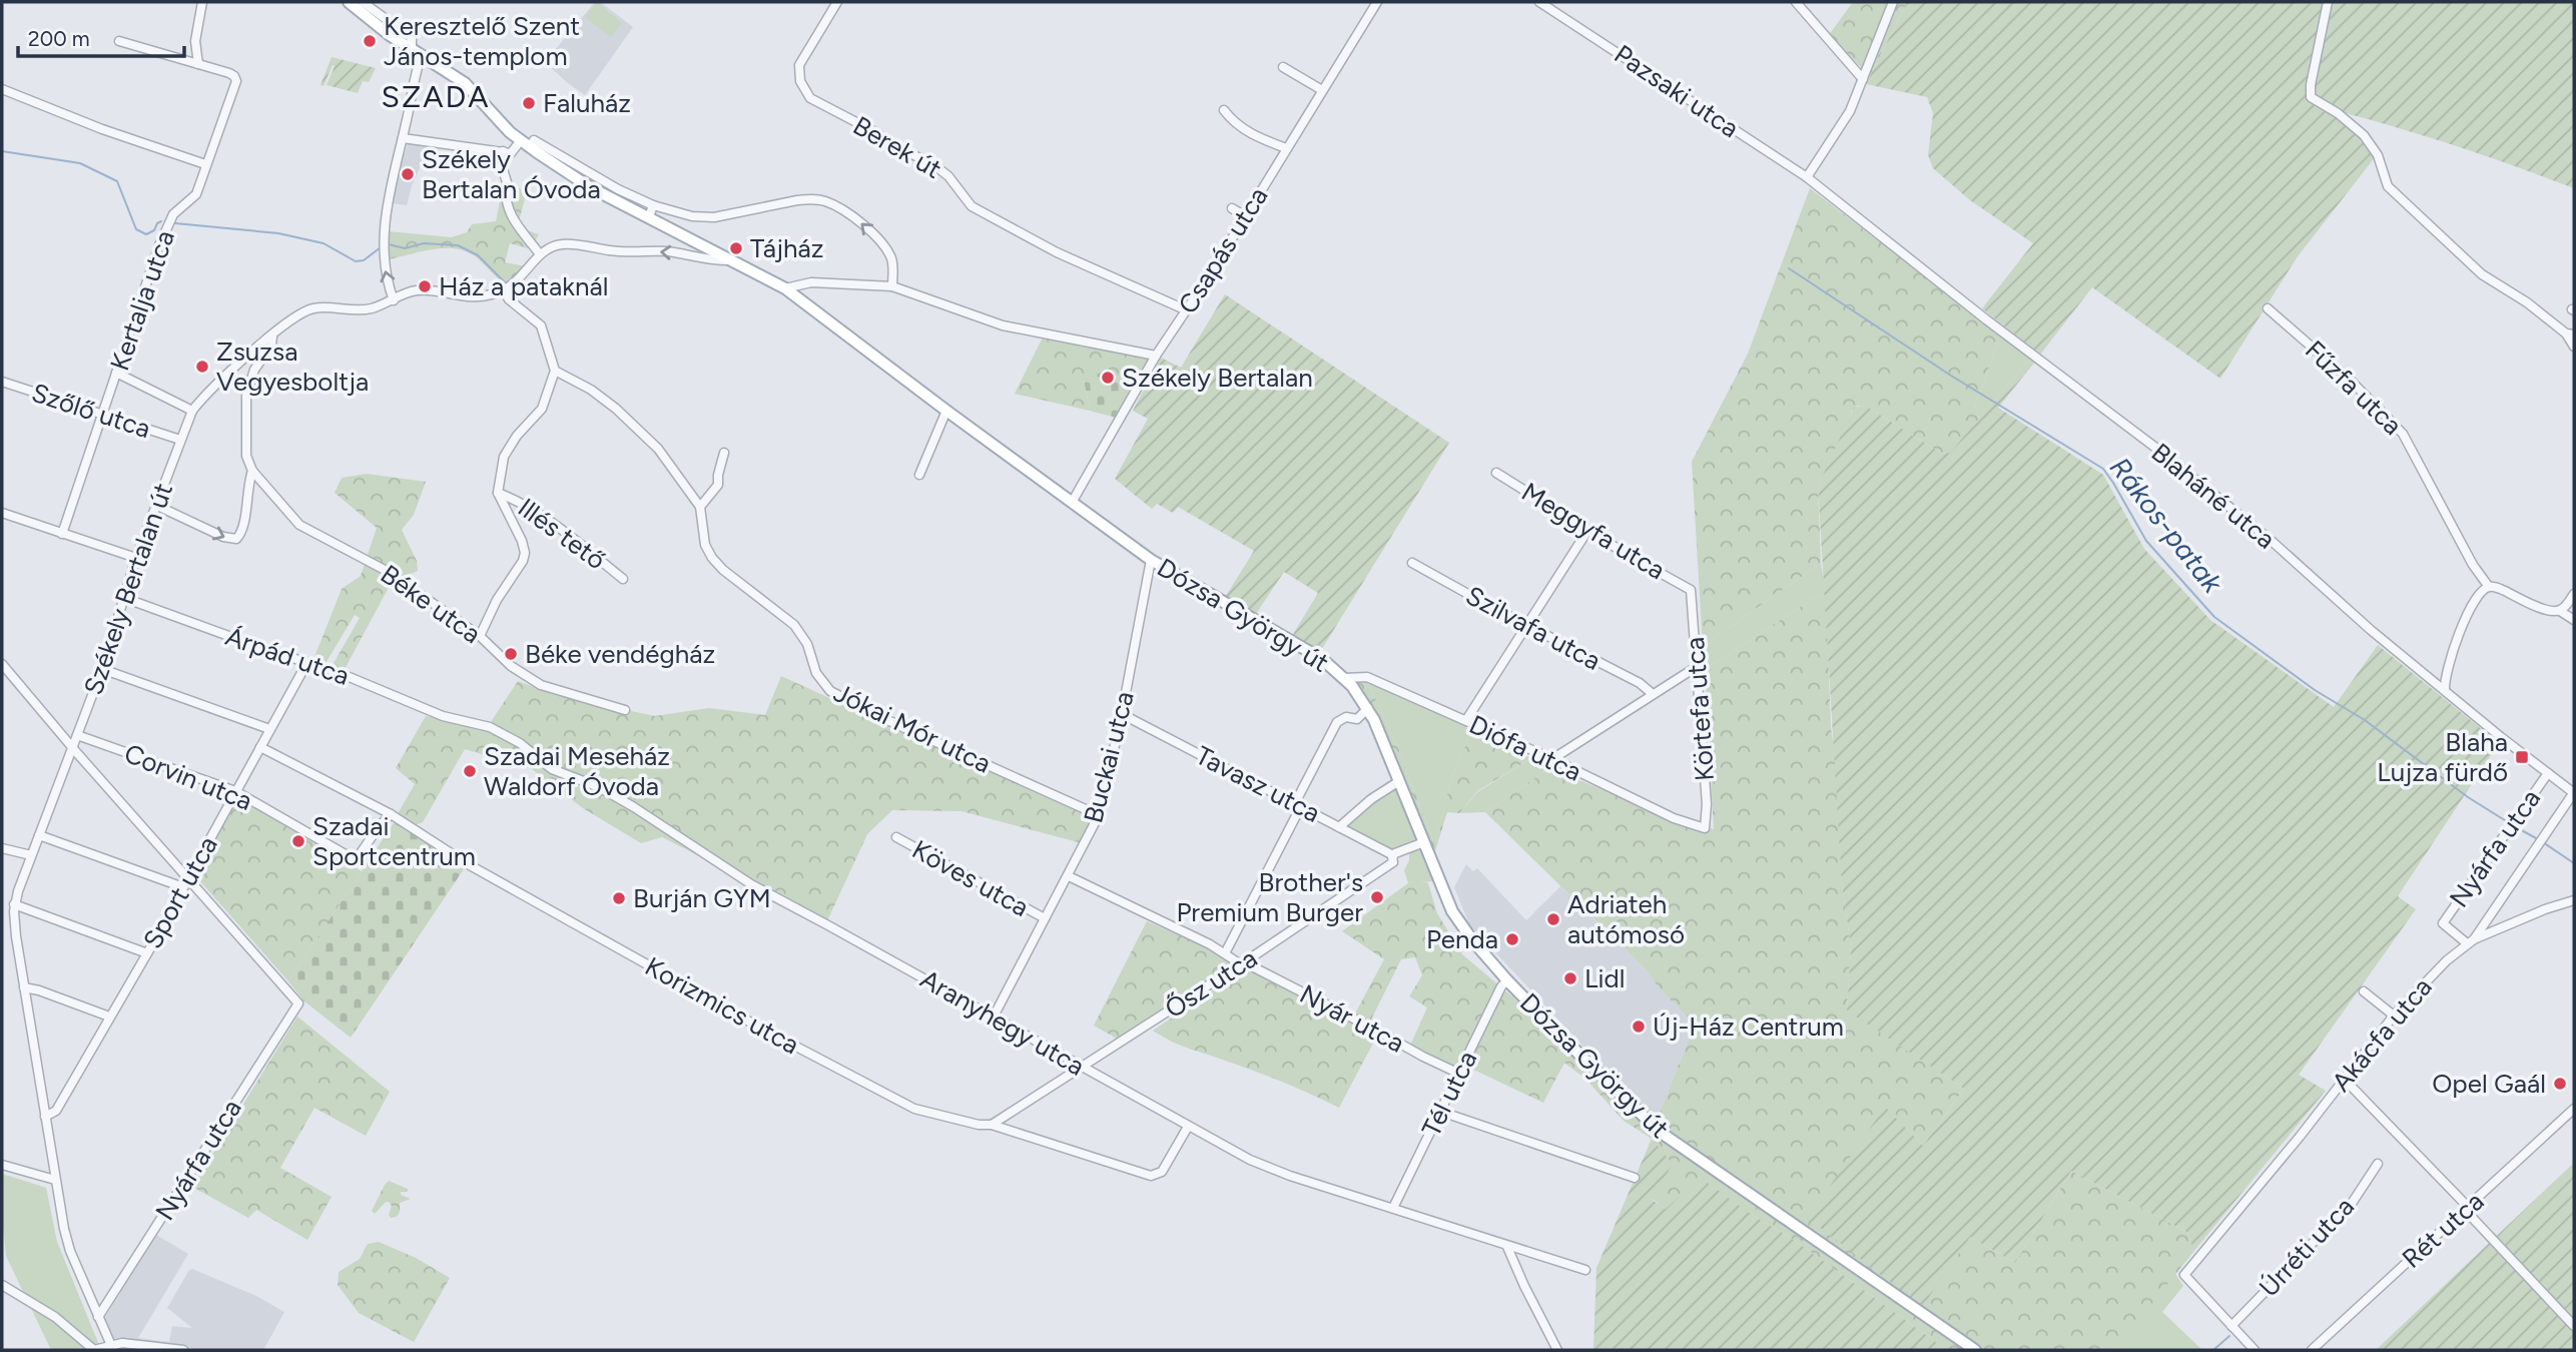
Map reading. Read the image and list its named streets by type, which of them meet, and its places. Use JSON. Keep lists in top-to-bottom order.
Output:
{
  "streets": {
    "main road": ["Dózsa György út"],
    "street": [
      "Pazsaki utca",
      "Berek út",
      "Csapás utca",
      "Kertalja utca",
      "Fűzfa utca",
      "Szőlő utca",
      "Blaháné utca",
      "Meggyfa utca",
      "Illés tető",
      "Székely Bertalan út",
      "Béke utca",
      "Szilvafa utca",
      "Árpád utca",
      "Körtefa utca",
      "Jókai Mór utca",
      "Diófa utca",
      "Buckai utca",
      "Corvin utca",
      "Tavasz utca",
      "Nyárfa utca",
      "Köves utca",
      "Sport utca",
      "Ősz utca",
      "Korizmics utca",
      "Nyár utca",
      "Aranyhegy utca",
      "Akácfa utca",
      "Tél utca",
      "Rét utca",
      "Úrréti utca"
    ]
  },
  "crossings": [
    ["Pazsaki utca", "Blaháné utca"],
    ["Berek út", "Csapás utca"],
    ["Csapás utca", "Dózsa György út"],
    ["Kertalja utca", "Szőlő utca"],
    ["Szőlő utca", "Székely Bertalan út"],
    ["Blaháné utca", "Nyárfa utca"],
    ["Blaháné utca", "Akácfa utca"],
    ["Meggyfa utca", "Körtefa utca"],
    ["Székely Bertalan út", "Béke utca"],
    ["Székely Bertalan út", "Árpád utca"],
    ["Székely Bertalan út", "Corvin utca"],
    ["Székely Bertalan út", "Nyárfa utca"],
    ["Székely Bertalan út", "Sport utca"],
    ["Dózsa György út", "Diófa utca"],
    ["Dózsa György út", "Buckai utca"],
    ["Dózsa György út", "Ősz utca"],
    ["Dózsa György út", "Tél utca"],
    ["Árpád utca", "Sport utca"],
    ["Árpád utca", "Aranyhegy utca"],
    ["Körtefa utca", "Diófa utca"],
    ["Jókai Mór utca", "Buckai utca"],
    ["Buckai utca", "Tavasz utca"],
    ["Buckai utca", "Köves utca"],
    ["Buckai utca", "Nyár utca"],
    ["Buckai utca", "Aranyhegy utca"],
    ["Corvin utca", "Sport utca"],
    ["Corvin utca", "Korizmics utca"],
    ["Tavasz utca", "Ősz utca"],
    ["Nyárfa utca", "Sport utca"],
    ["Nyárfa utca", "Akácfa utca"],
    ["Sport utca", "Korizmics utca"],
    ["Ősz utca", "Korizmics utca"],
    ["Ősz utca", "Nyár utca"],
    ["Ősz utca", "Aranyhegy utca"],
    ["Korizmics utca", "Aranyhegy utca"],
    ["Nyár utca", "Tél utca"],
    ["Aranyhegy utca", "Tél utca"],
    ["Akácfa utca", "Úrréti utca"]
  ],
  "districts": ["SZADA"],
  "water": ["Rákos-patak"],
  "places": {
    "other": [
      "Keresztelő Szent János-templom",
      "Faluház",
      "Székely Bertalan Óvoda",
      "Tájház",
      "Ház a pataknál",
      "Zsuzsa Vegyesboltja",
      "Székely Bertalan",
      "Béke vendégház",
      "Szadai Meseház Waldorf Óvoda",
      "Szadai Sportcentrum",
      "Brother's Premium Burger",
      "Burján GYM",
      "Adriateh autómosó",
      "Penda",
      "Lidl",
      "Új-Ház Centrum",
      "Opel Gaál"
    ],
    "transit": ["Blaha Lujza fürdő"]
  },
  "scale_bar": "200 m"
}
